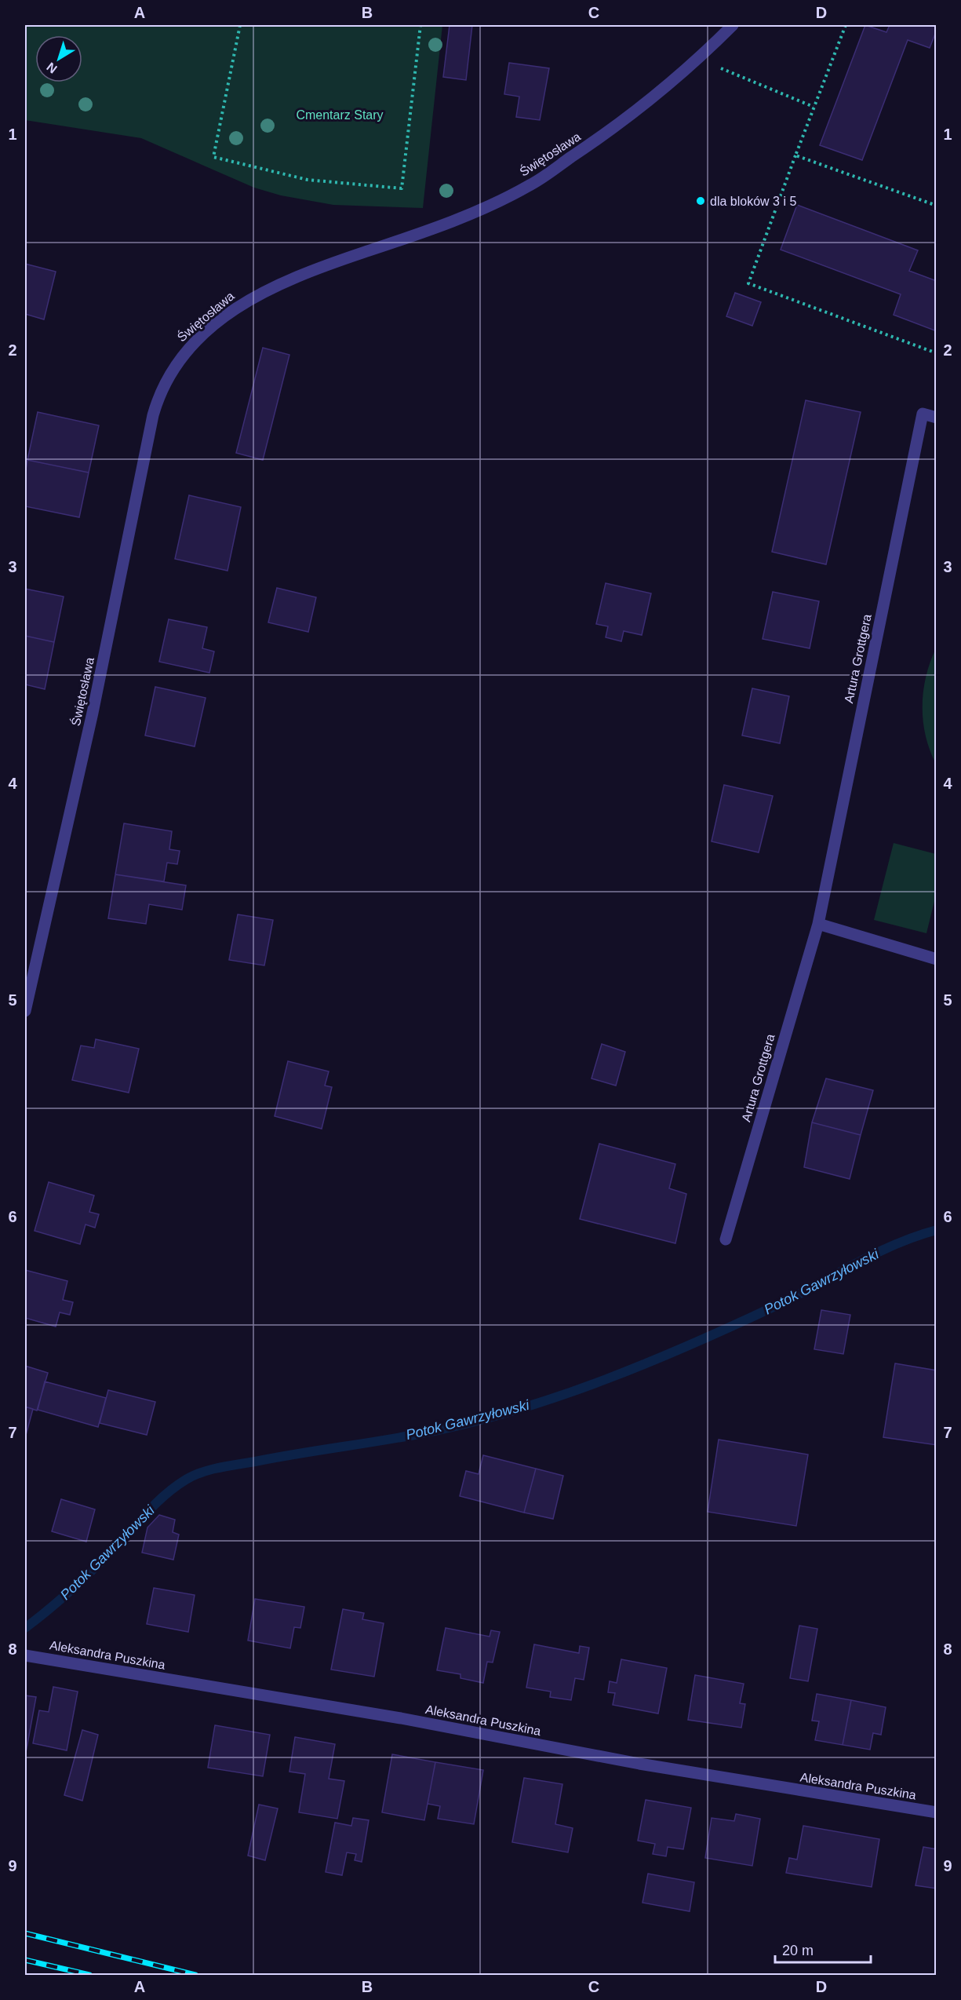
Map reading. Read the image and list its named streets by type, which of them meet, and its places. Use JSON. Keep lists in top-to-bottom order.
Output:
{
  "streets": {
    "street": ["Świętosława", "Artura Grottgera", "Aleksandra Puszkina"]
  },
  "water": ["Potok Gawrzyłowski"],
  "parks": ["Cmentarz Stary"],
  "places": ["dla bloków 3 i 5"],
  "scale_bar": "20 m",
  "north": "bottom left",
  "grid": {
    "columns": [
      "A",
      "B",
      "C",
      "D"
    ],
    "rows": [
      "1",
      "2",
      "3",
      "4",
      "5",
      "6",
      "7",
      "8",
      "9"
    ]
  }
}
